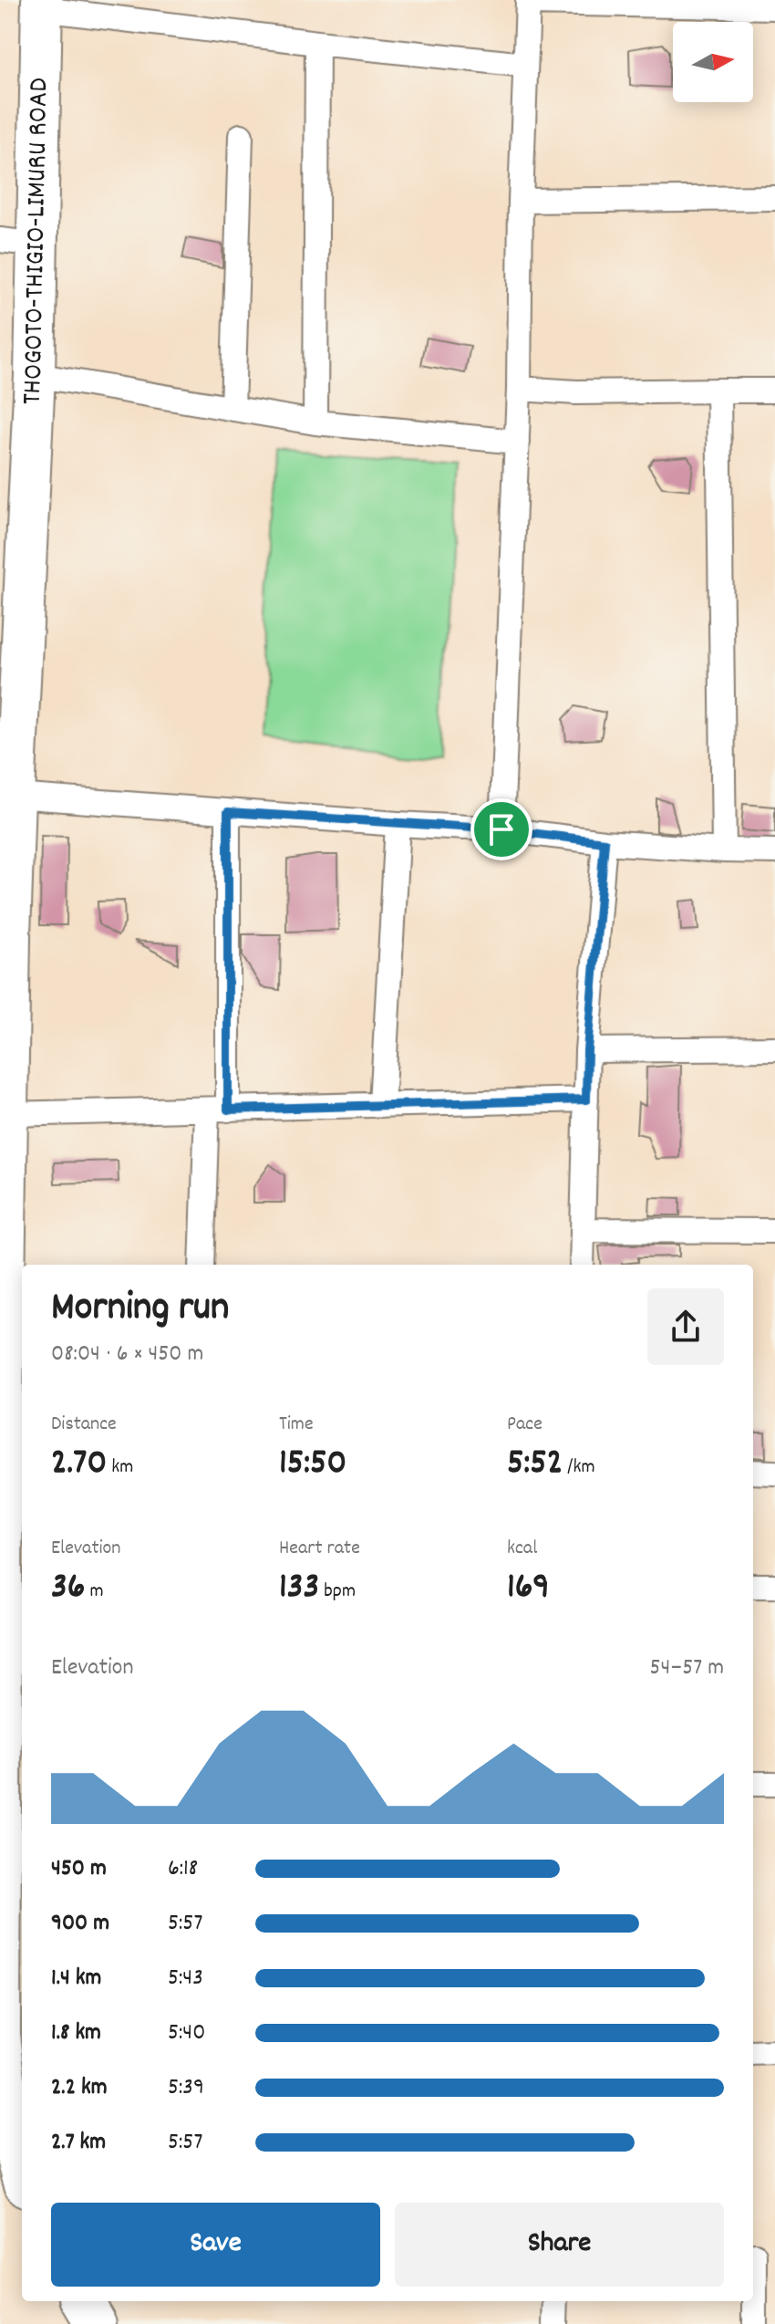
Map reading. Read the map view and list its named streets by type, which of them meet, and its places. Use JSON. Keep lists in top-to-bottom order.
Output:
{
  "streets": {
    "highway": ["THOGOTO-THIGIO-LIMURU ROAD"]
  },
  "north": "right",
  "page": {
    "heading": ["Morning run", "08:04 · 6 × 450 m"],
    "stats": [
      ["Distance", "2.70 km"],
      ["Time", "15:50"],
      ["Pace", "5:52 /km"],
      ["Elevation", "36 m"],
      ["Heart rate", "133 bpm"],
      ["kcal", "169"]
    ],
    "chart": ["Elevation", "54–57 m"],
    "list": [
      {
        "name": "450 m",
        "note": "6:18"
      },
      {
        "name": "900 m",
        "note": "5:57"
      },
      {
        "name": "1.4 km",
        "note": "5:43"
      },
      {
        "name": "1.8 km",
        "note": "5:40"
      },
      {
        "name": "2.2 km",
        "note": "5:39"
      },
      {
        "name": "2.7 km",
        "note": "5:57"
      }
    ],
    "buttons": ["Save", "Share"]
  }
}
